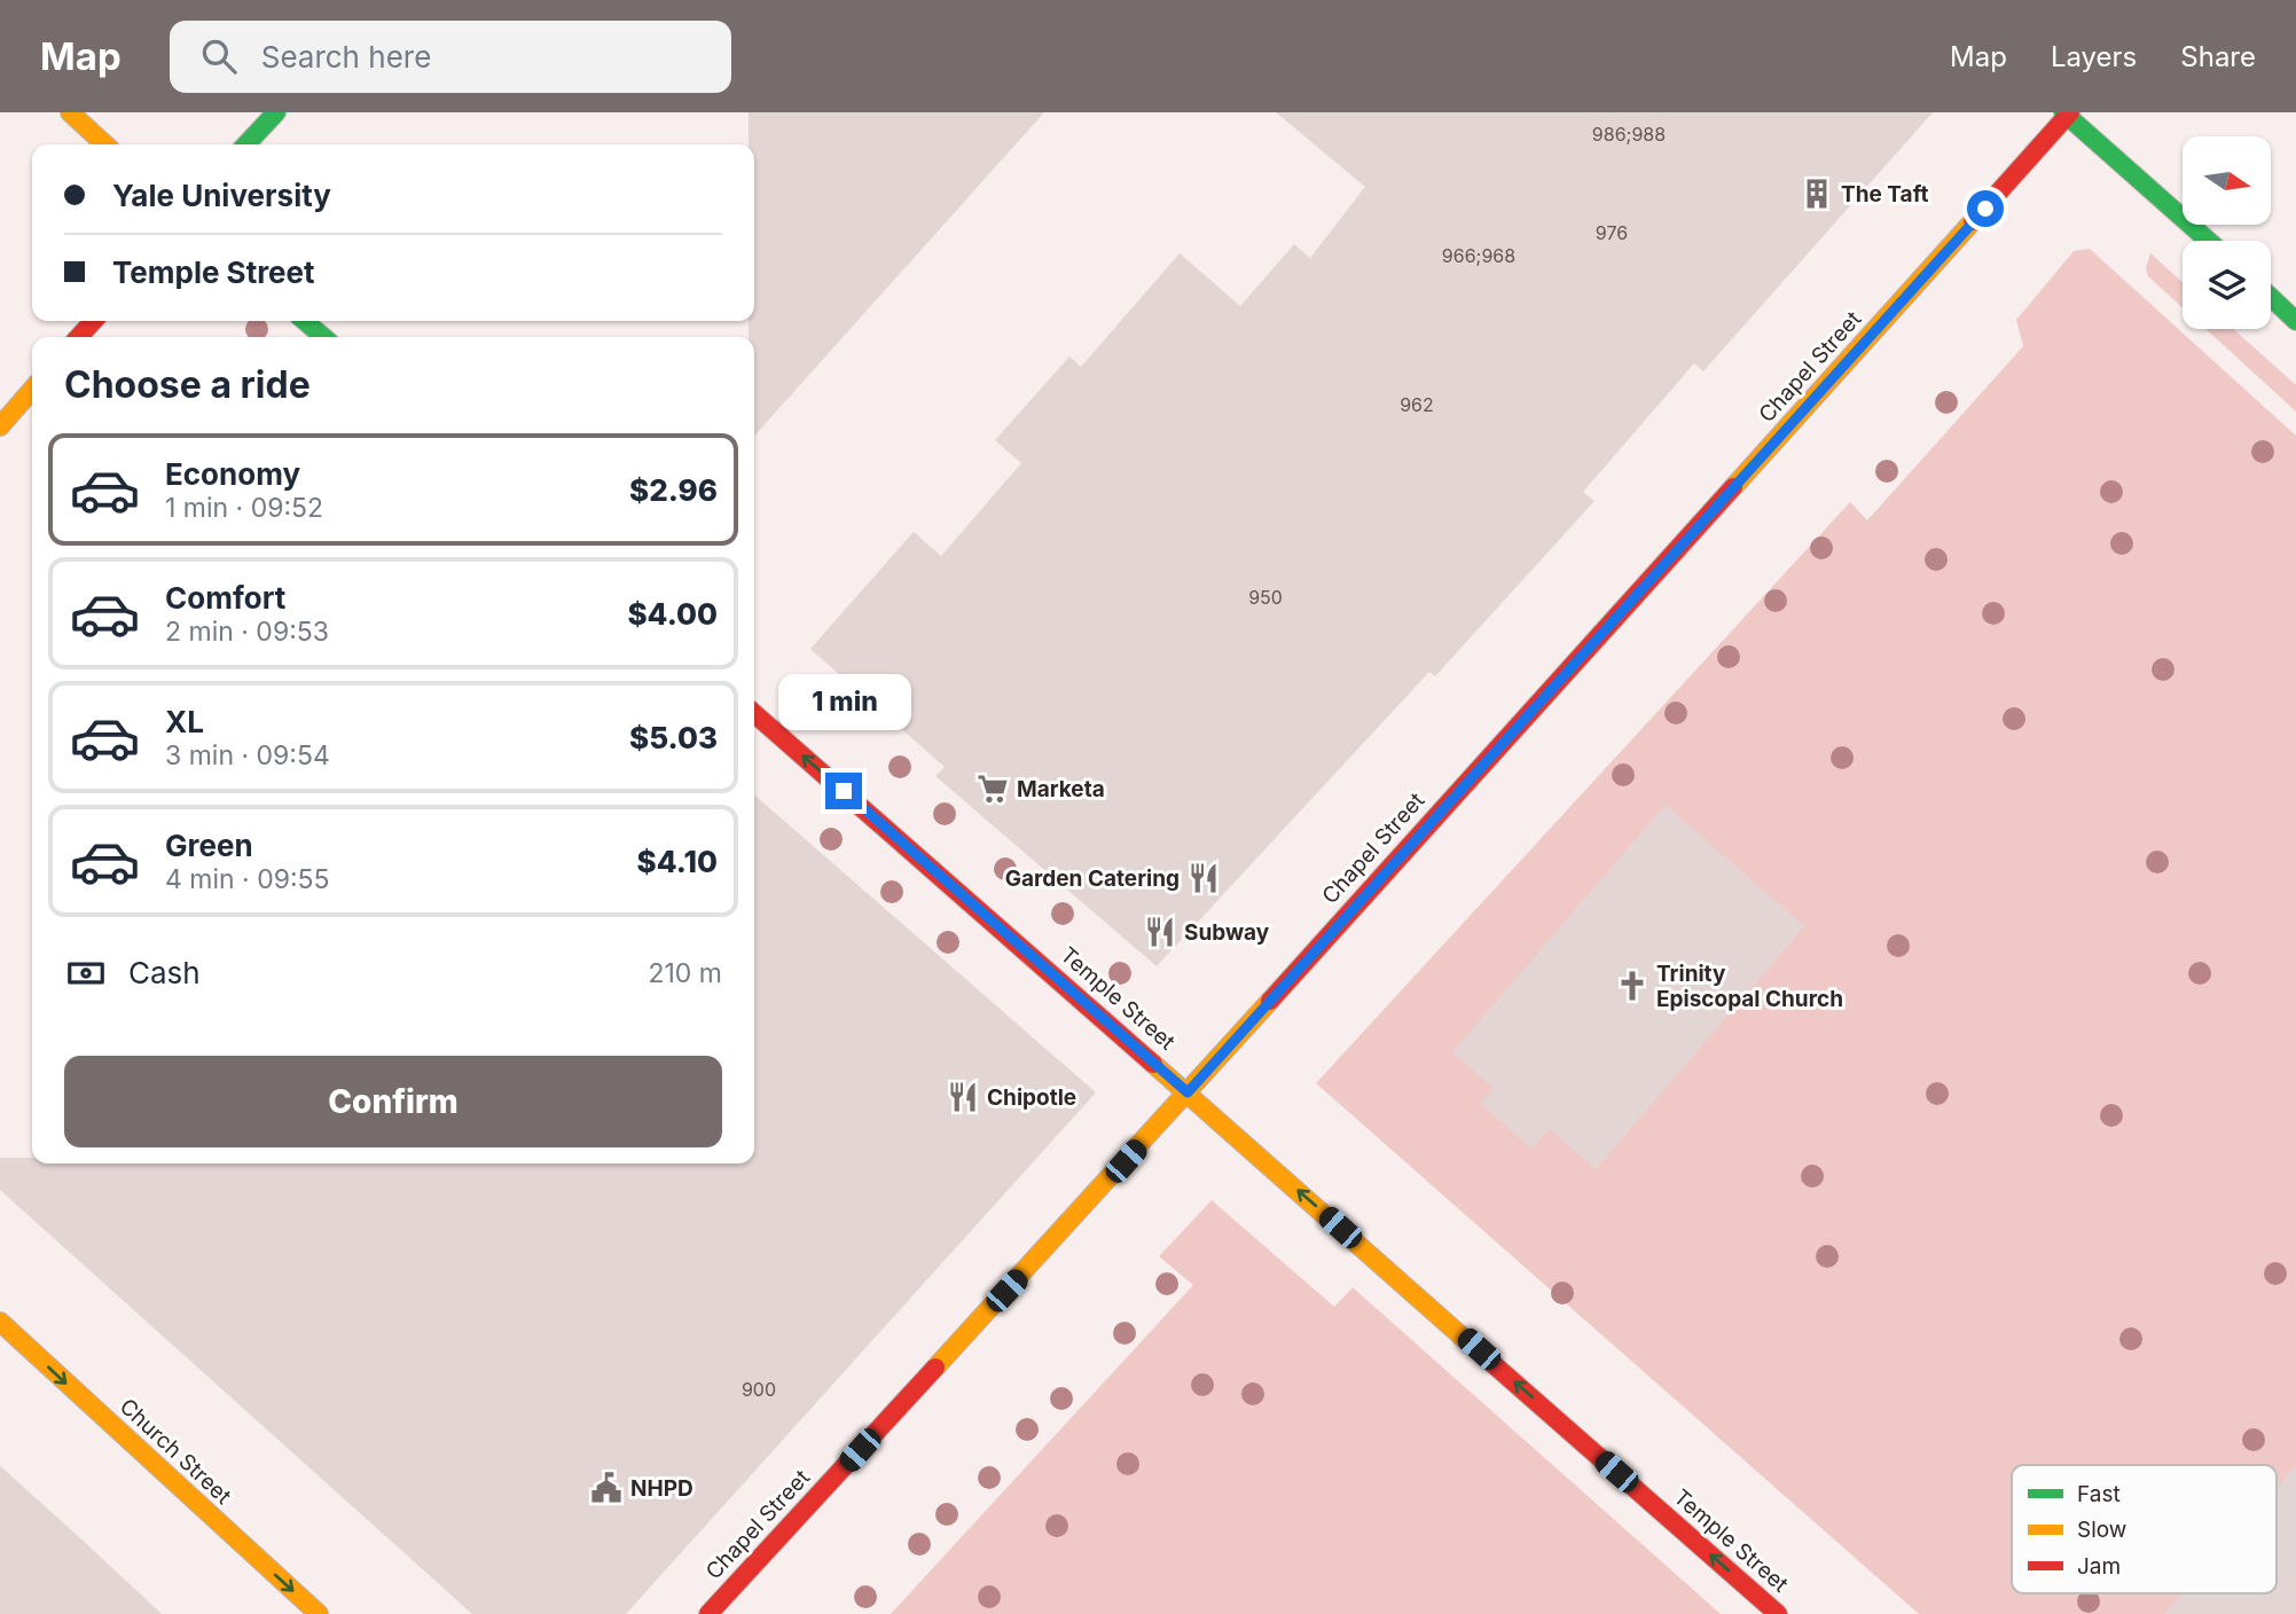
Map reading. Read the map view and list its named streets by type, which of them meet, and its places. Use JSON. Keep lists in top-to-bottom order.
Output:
{
  "streets": {
    "main road": ["Chapel Street", "Temple Street", "Church Street"]
  },
  "crossings": [
    ["Chapel Street", "Temple Street"]
  ],
  "one_way": ["Temple Street", "Church Street"],
  "places": {
    "building": ["The Taft"],
    "supermarket": ["Marketa"],
    "restaurant": ["Garden Catering", "Subway", "Chipotle"],
    "church": ["Trinity Episcopal Church"],
    "public building": ["NHPD"]
  },
  "house_numbers": [
    "986;988",
    "976",
    "966;968",
    "962",
    "950",
    "900"
  ],
  "legend": ["Fast", "Slow", "Jam"],
  "north": "right",
  "page": {
    "header": "Map",
    "search": "Search here",
    "nav": ["Map", "Layers", "Share"],
    "banner": ["Yale University", "Temple Street"],
    "heading": "Choose a ride",
    "list": [
      {
        "name": "Economy",
        "note": "1 min · 09:52",
        "value": "$2.96"
      },
      {
        "name": "Comfort",
        "note": "2 min · 09:53",
        "value": "$4.00"
      },
      {
        "name": "XL",
        "note": "3 min · 09:54",
        "value": "$5.03"
      },
      {
        "name": "Green",
        "note": "4 min · 09:55",
        "value": "$4.10"
      }
    ],
    "bubble": "1 min",
    "pay": ["Cash", "210 m"],
    "buttons": "Confirm"
  }
}
